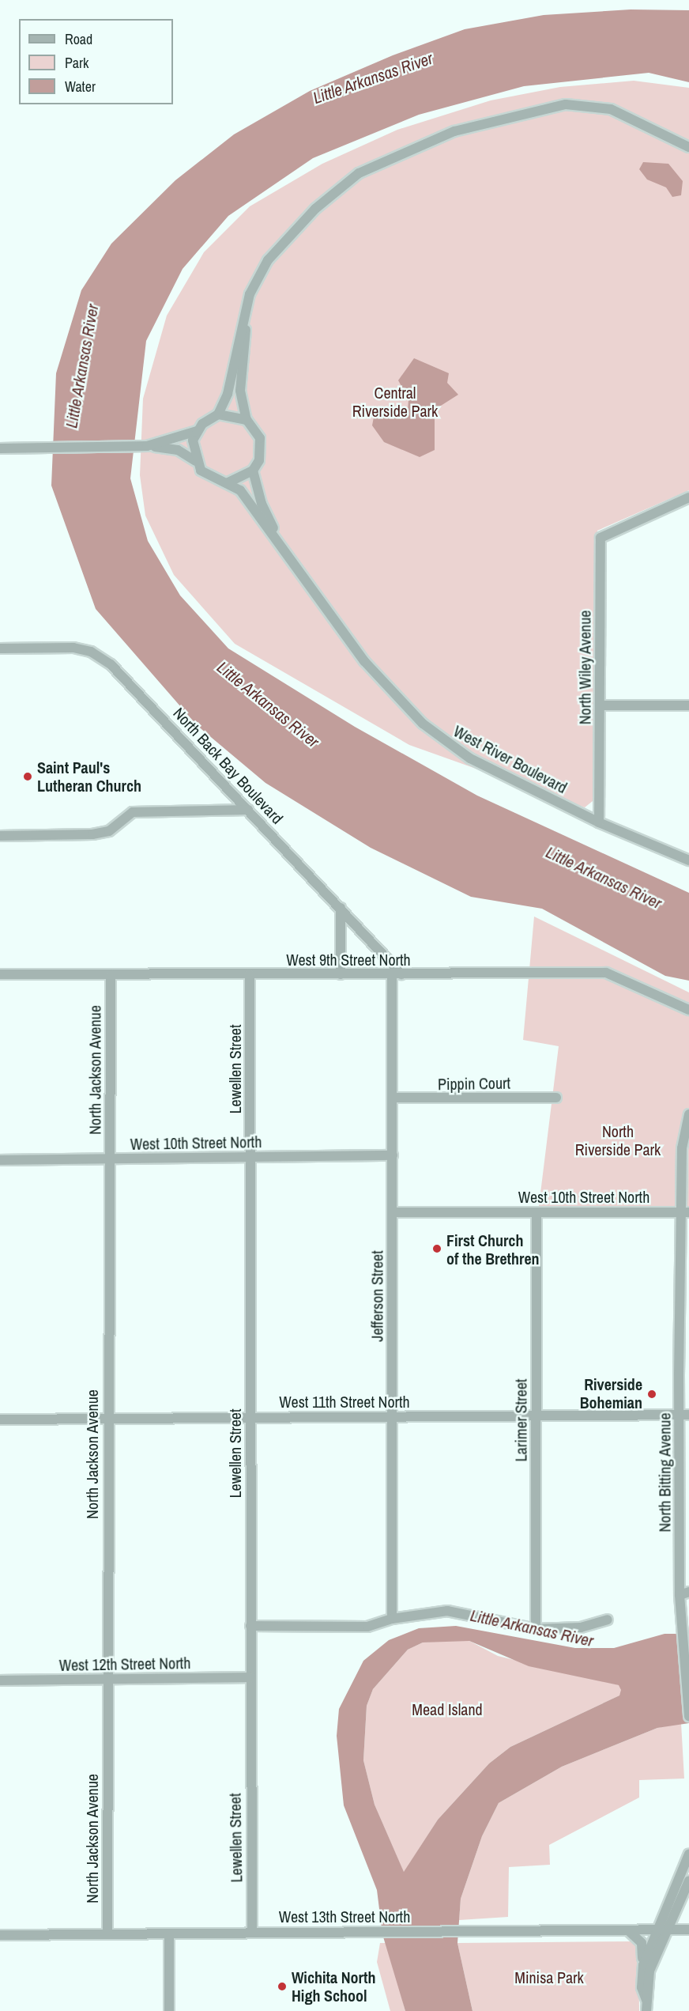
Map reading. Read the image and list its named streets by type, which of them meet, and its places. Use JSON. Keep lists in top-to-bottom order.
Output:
{
  "streets": {
    "street": [
      "North Wiley Avenue",
      "West River Boulevard",
      "North Back Bay Boulevard",
      "West 9th Street North",
      "Lewellen Street",
      "North Jackson Avenue",
      "Pippin Court",
      "West 10th Street North",
      "Jefferson Street",
      "West 11th Street North",
      "Larimer Street",
      "North Bitting Avenue",
      "West 12th Street North",
      "West 13th Street North"
    ]
  },
  "crossings": [
    ["North Wiley Avenue", "West River Boulevard"],
    ["North Back Bay Boulevard", "West 9th Street North"],
    ["North Back Bay Boulevard", "Jefferson Street"],
    ["West 9th Street North", "Lewellen Street"],
    ["West 9th Street North", "North Jackson Avenue"],
    ["West 9th Street North", "Jefferson Street"],
    ["Lewellen Street", "West 10th Street North"],
    ["Lewellen Street", "West 11th Street North"],
    ["Lewellen Street", "West 12th Street North"],
    ["Lewellen Street", "West 13th Street North"],
    ["North Jackson Avenue", "West 10th Street North"],
    ["North Jackson Avenue", "West 11th Street North"],
    ["North Jackson Avenue", "West 12th Street North"],
    ["North Jackson Avenue", "West 13th Street North"],
    ["Pippin Court", "Jefferson Street"],
    ["West 10th Street North", "Jefferson Street"],
    ["West 10th Street North", "Larimer Street"],
    ["West 10th Street North", "North Bitting Avenue"],
    ["Jefferson Street", "West 11th Street North"],
    ["West 11th Street North", "Larimer Street"],
    ["West 11th Street North", "North Bitting Avenue"]
  ],
  "water": ["Little Arkansas River"],
  "parks": [
    "Central Riverside Park",
    "North Riverside Park",
    "Mead Island",
    "Minisa Park"
  ],
  "places": [
    "Saint Paul's Lutheran Church",
    "First Church of the Brethren",
    "Riverside Bohemian",
    "Wichita North High School"
  ],
  "legend": ["Road", "Park", "Water"]
}
